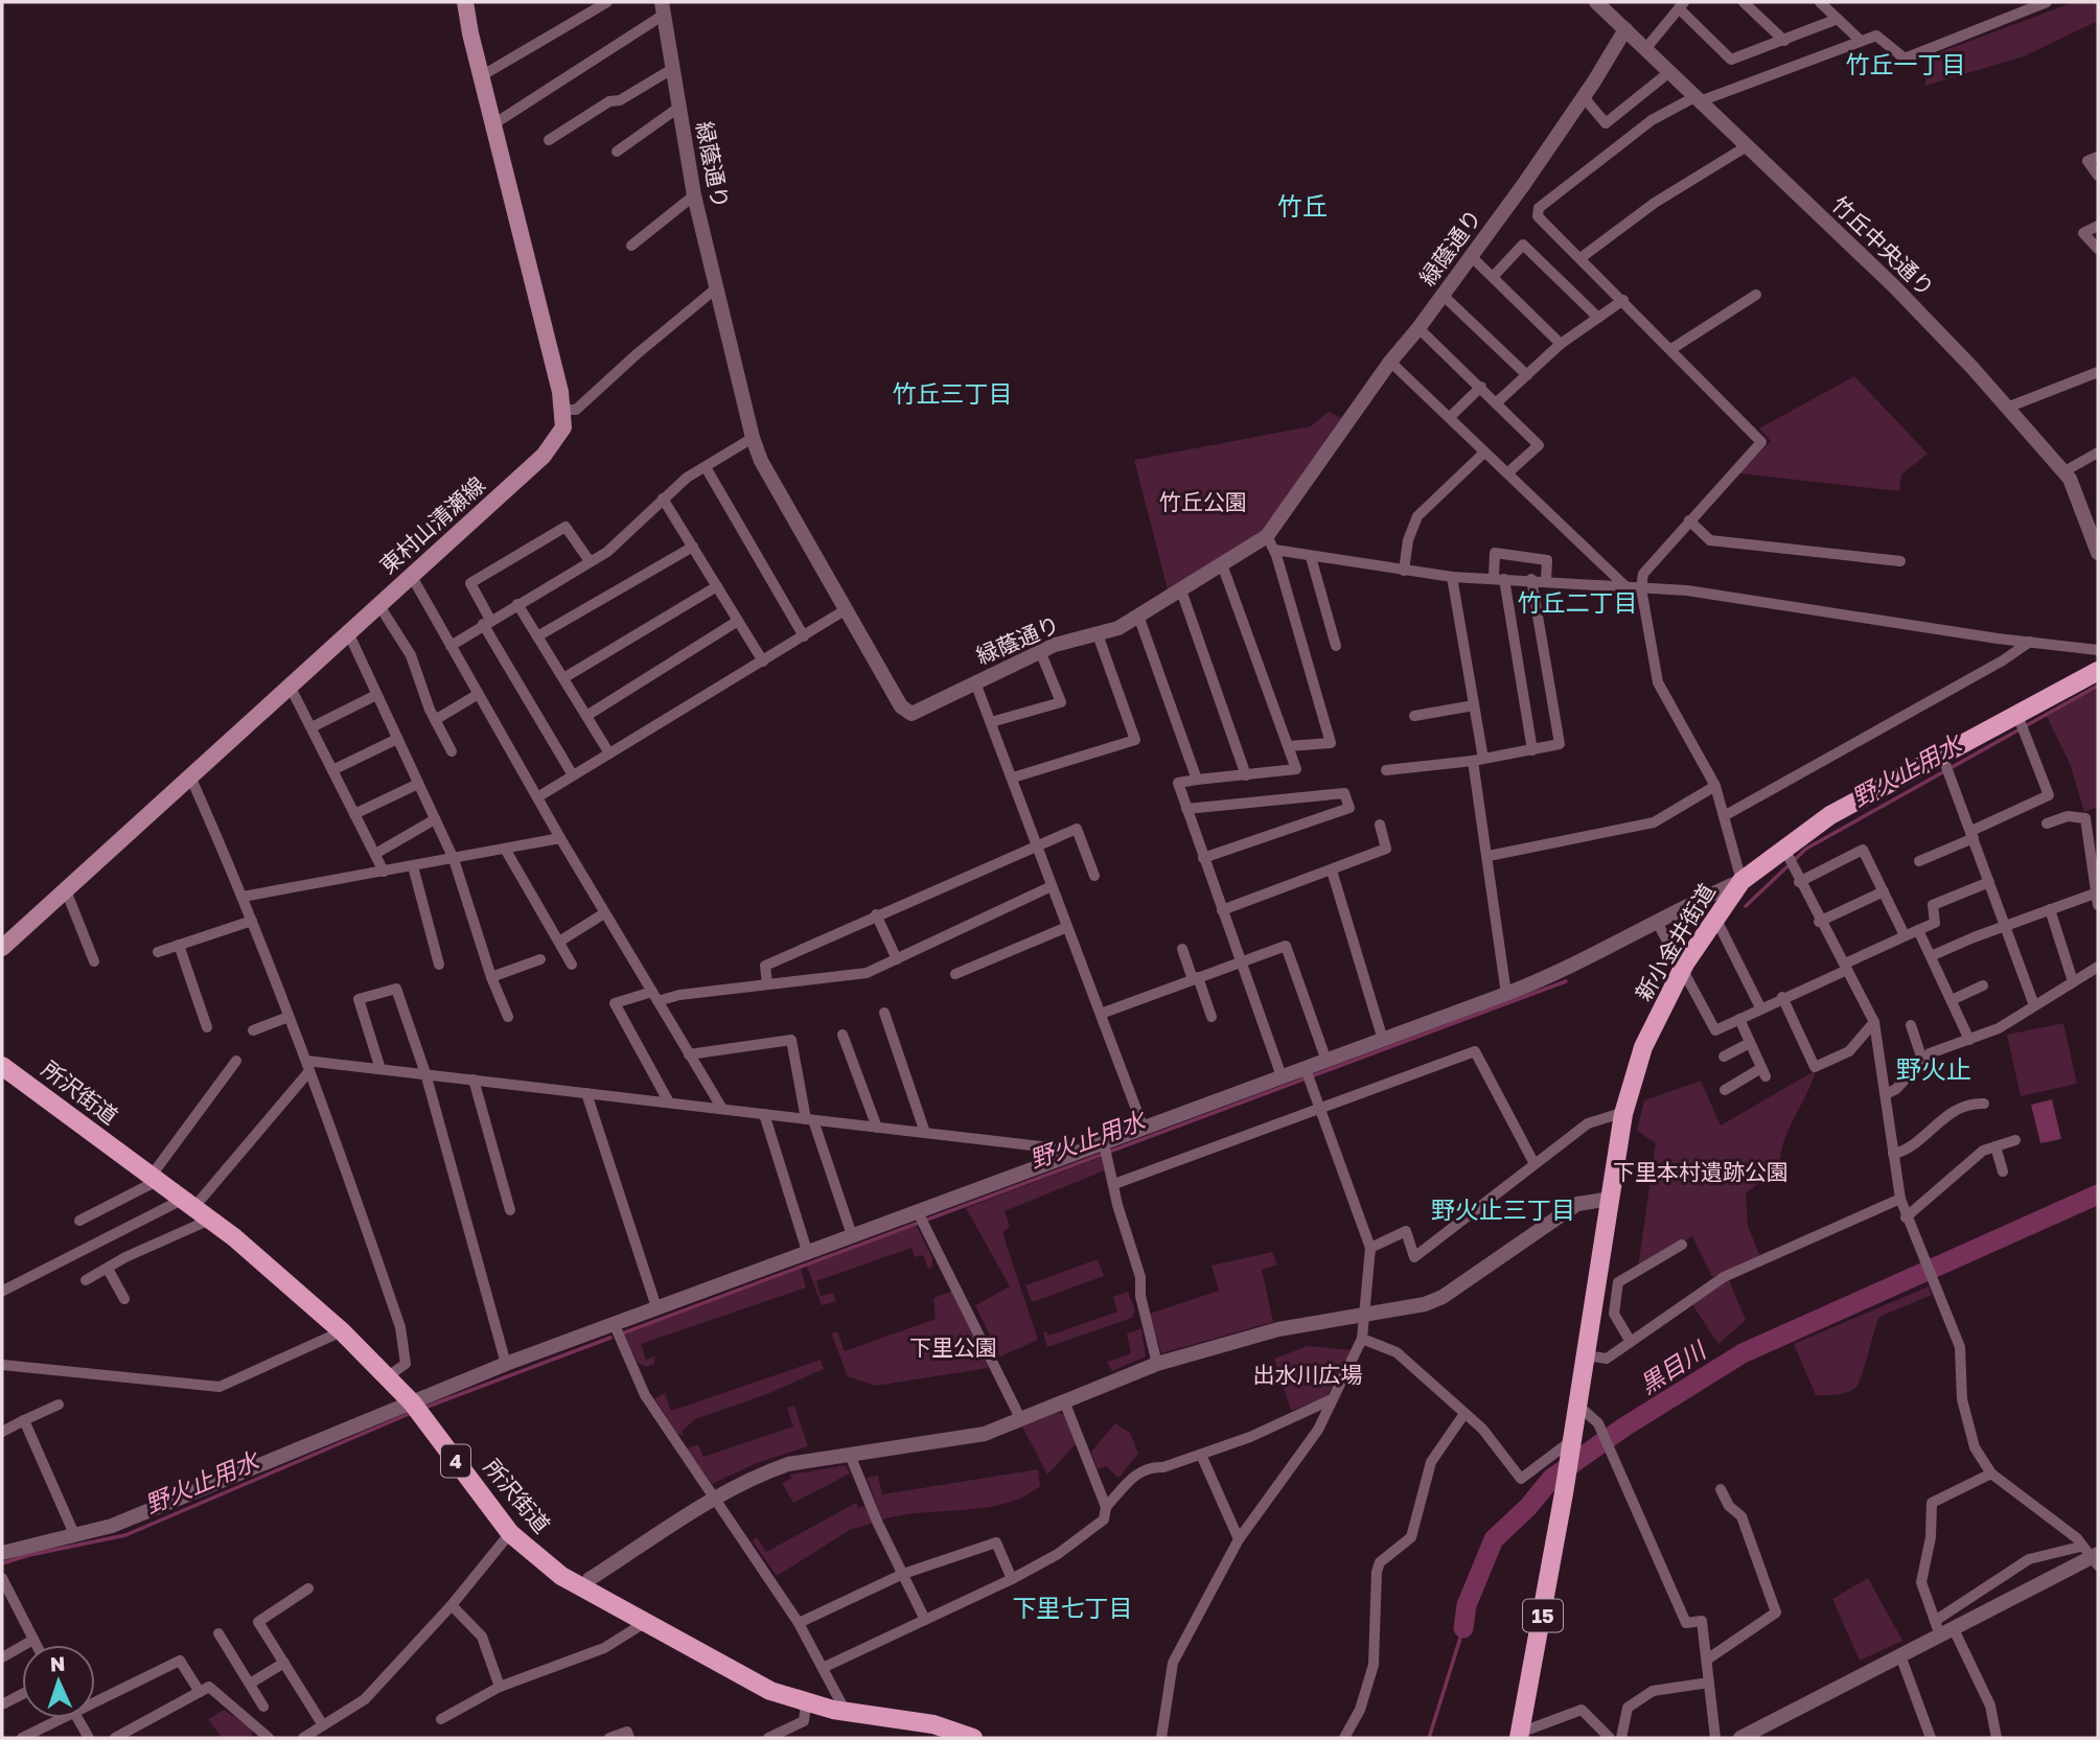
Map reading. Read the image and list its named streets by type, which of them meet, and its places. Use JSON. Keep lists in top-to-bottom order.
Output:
{
  "streets": {
    "main road": [
      "東村山清瀬線",
      "新小金井街道",
      "所沢街道",
      "4",
      "15"
    ],
    "street": ["緑蔭通り", "竹丘中央通り"]
  },
  "crossings": [
    ["緑蔭通り", "竹丘中央通り"]
  ],
  "districts": [
    "竹丘一丁目",
    "竹丘",
    "竹丘三丁目",
    "竹丘二丁目",
    "野火止",
    "野火止三丁目",
    "下里七丁目"
  ],
  "water": ["野火止用水", "黒目川"],
  "parks": [
    "竹丘公園",
    "下里本村遺跡公園",
    "下里公園",
    "出水川広場"
  ],
  "north": "top"
}
